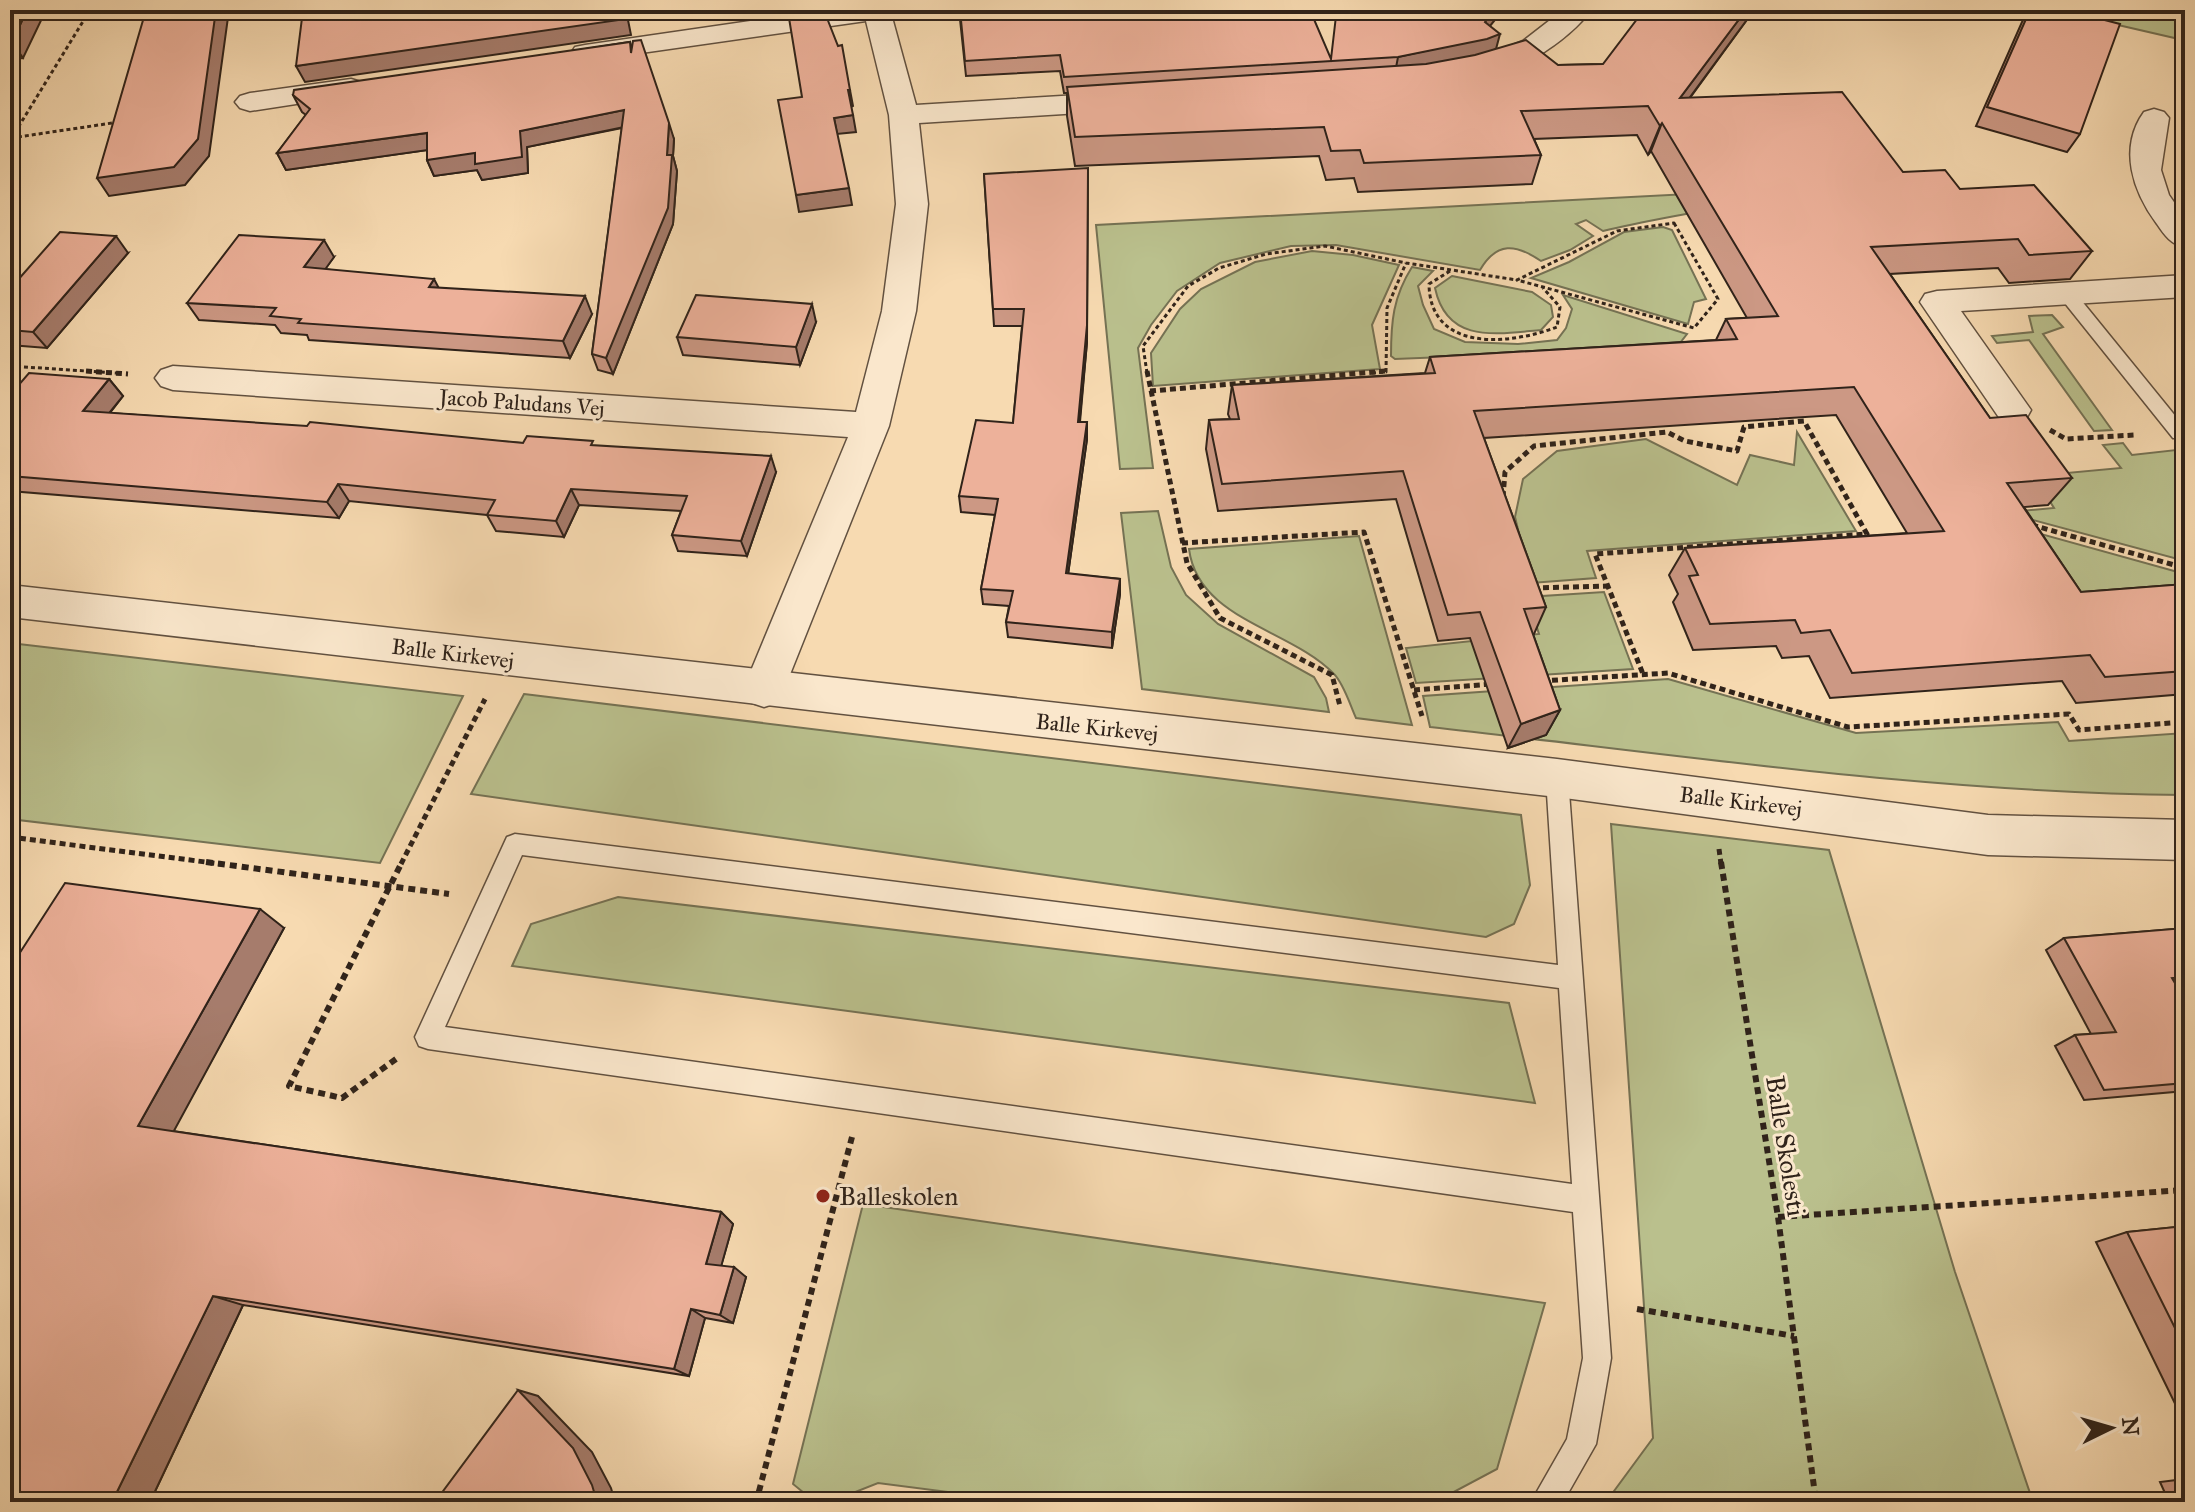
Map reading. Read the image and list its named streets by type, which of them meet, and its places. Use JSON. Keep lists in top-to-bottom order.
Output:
{
  "streets": {
    "street": ["Jacob Paludans Vej", "Balle Kirkevej"],
    "path": ["Balle Skolesti"]
  },
  "crossings": [
    ["Balle Kirkevej", "Balle Skolesti"]
  ],
  "places": ["Balleskolen"],
  "north": "right"
}
